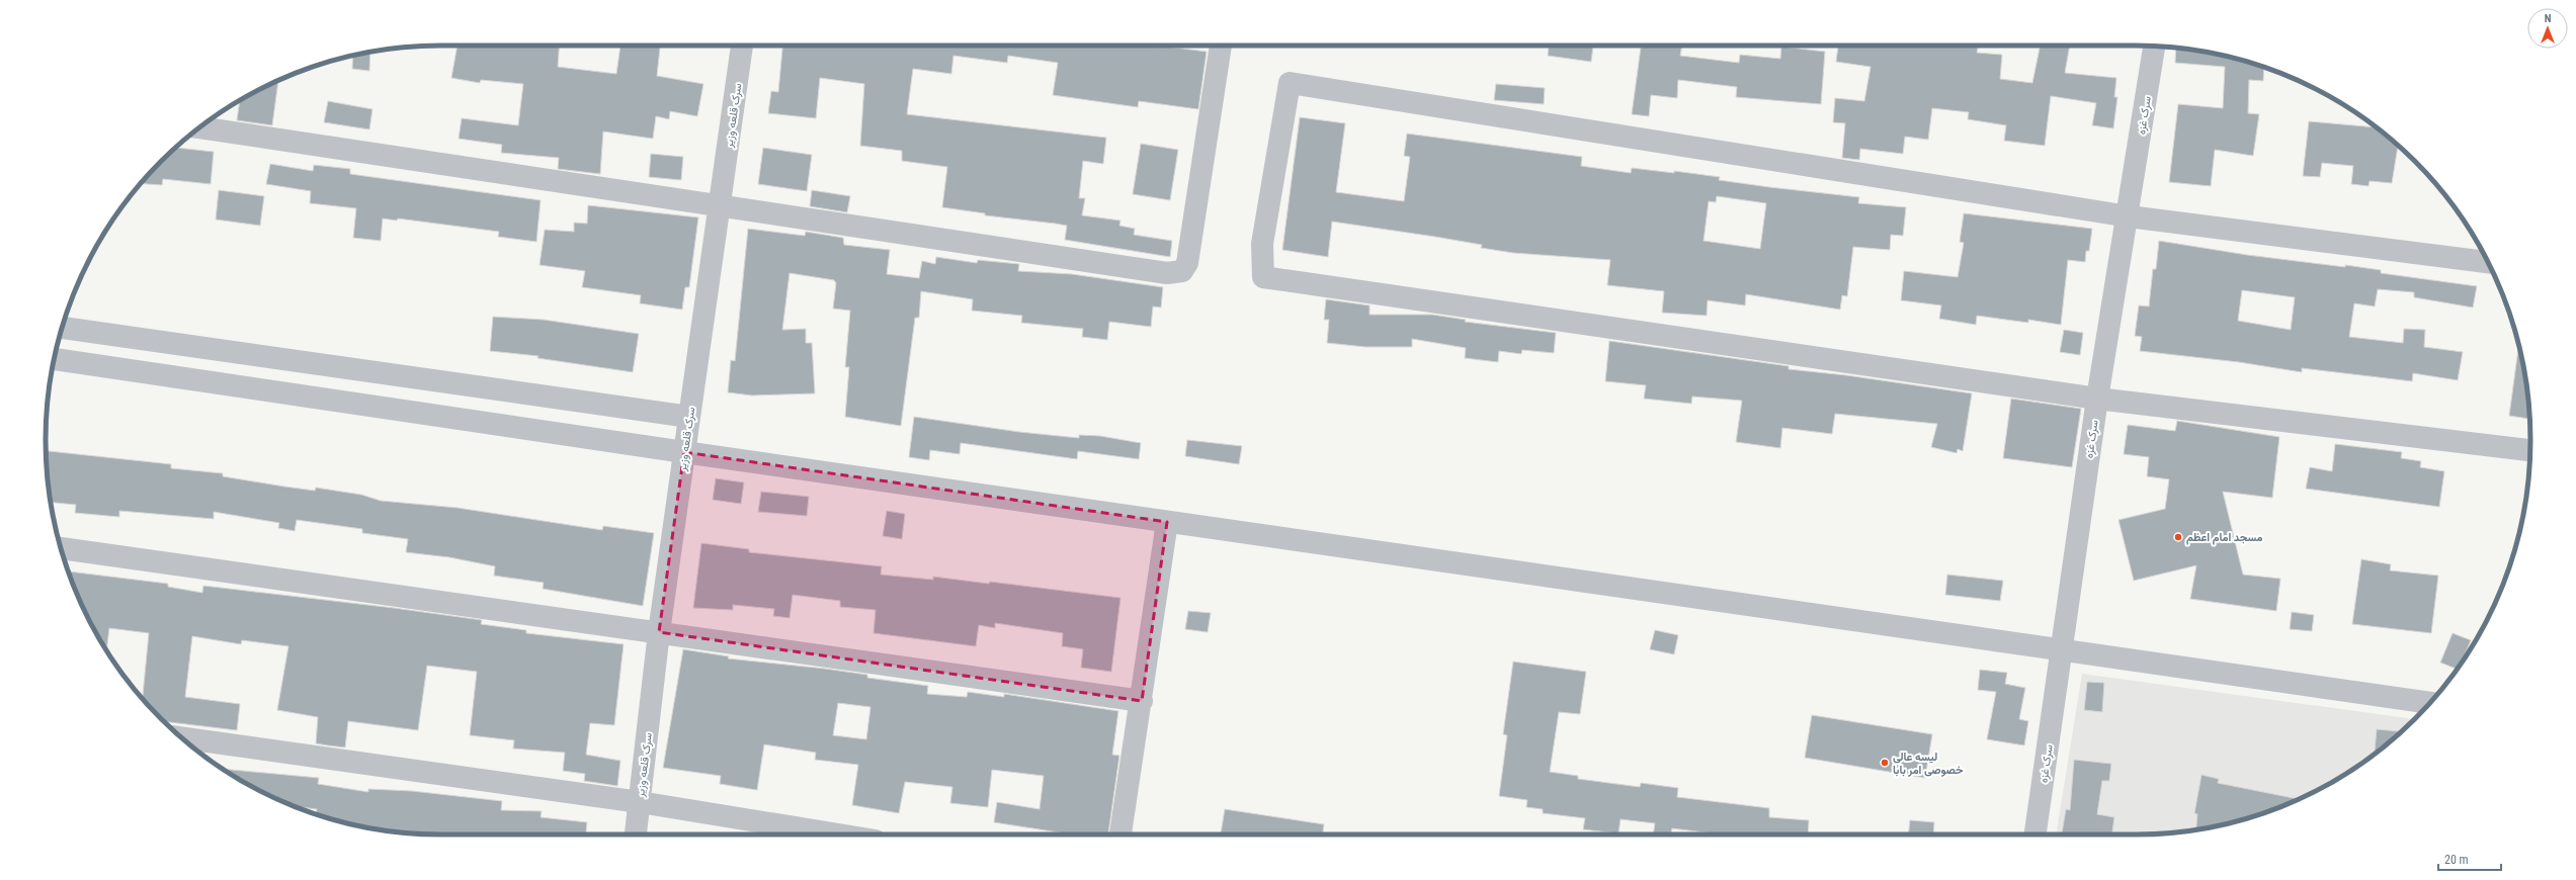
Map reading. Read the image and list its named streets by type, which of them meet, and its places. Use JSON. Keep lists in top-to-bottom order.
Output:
{
  "streets": {
    "street": ["سرک قلعه وزیر", "سرک غزه"]
  },
  "places": ["مسجد امام اعظم", "لیسه عالی خصوصی امر بابا"],
  "scale_bar": "20 m",
  "north": "top"
}
